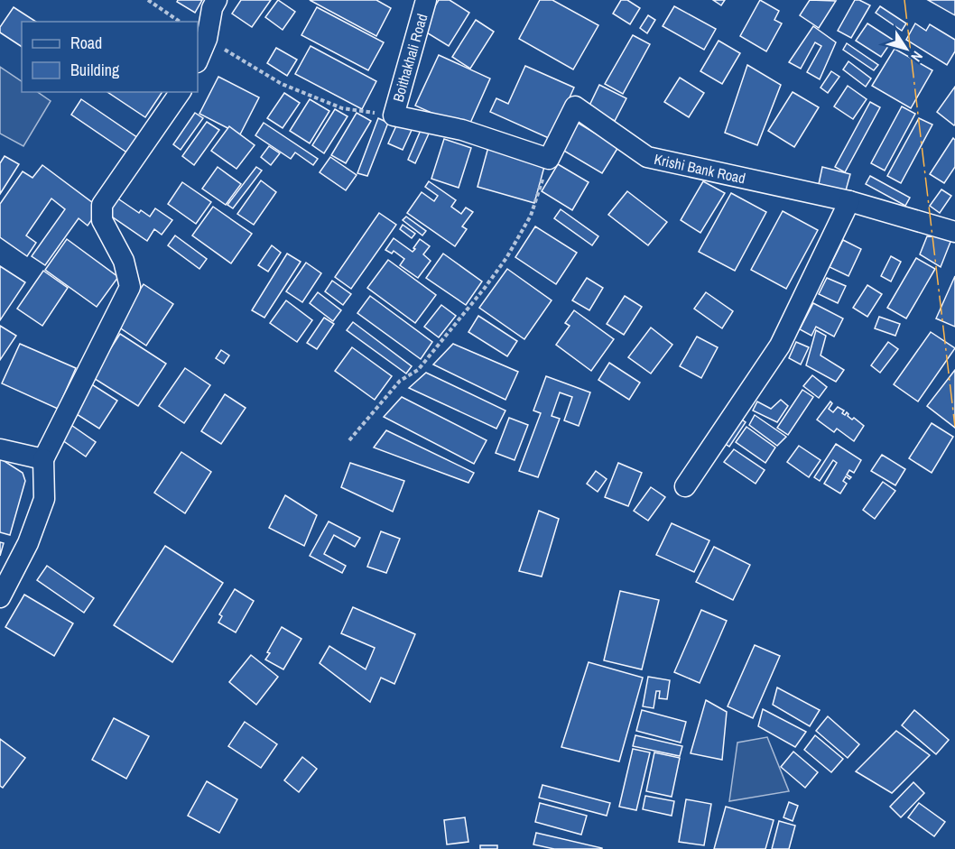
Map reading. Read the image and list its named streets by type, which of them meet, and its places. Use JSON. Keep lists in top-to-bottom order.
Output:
{
  "streets": {
    "street": ["Boithakhali Road", "Krishi Bank Road"]
  },
  "legend": ["Road", "Building"],
  "north": "bottom right"
}
